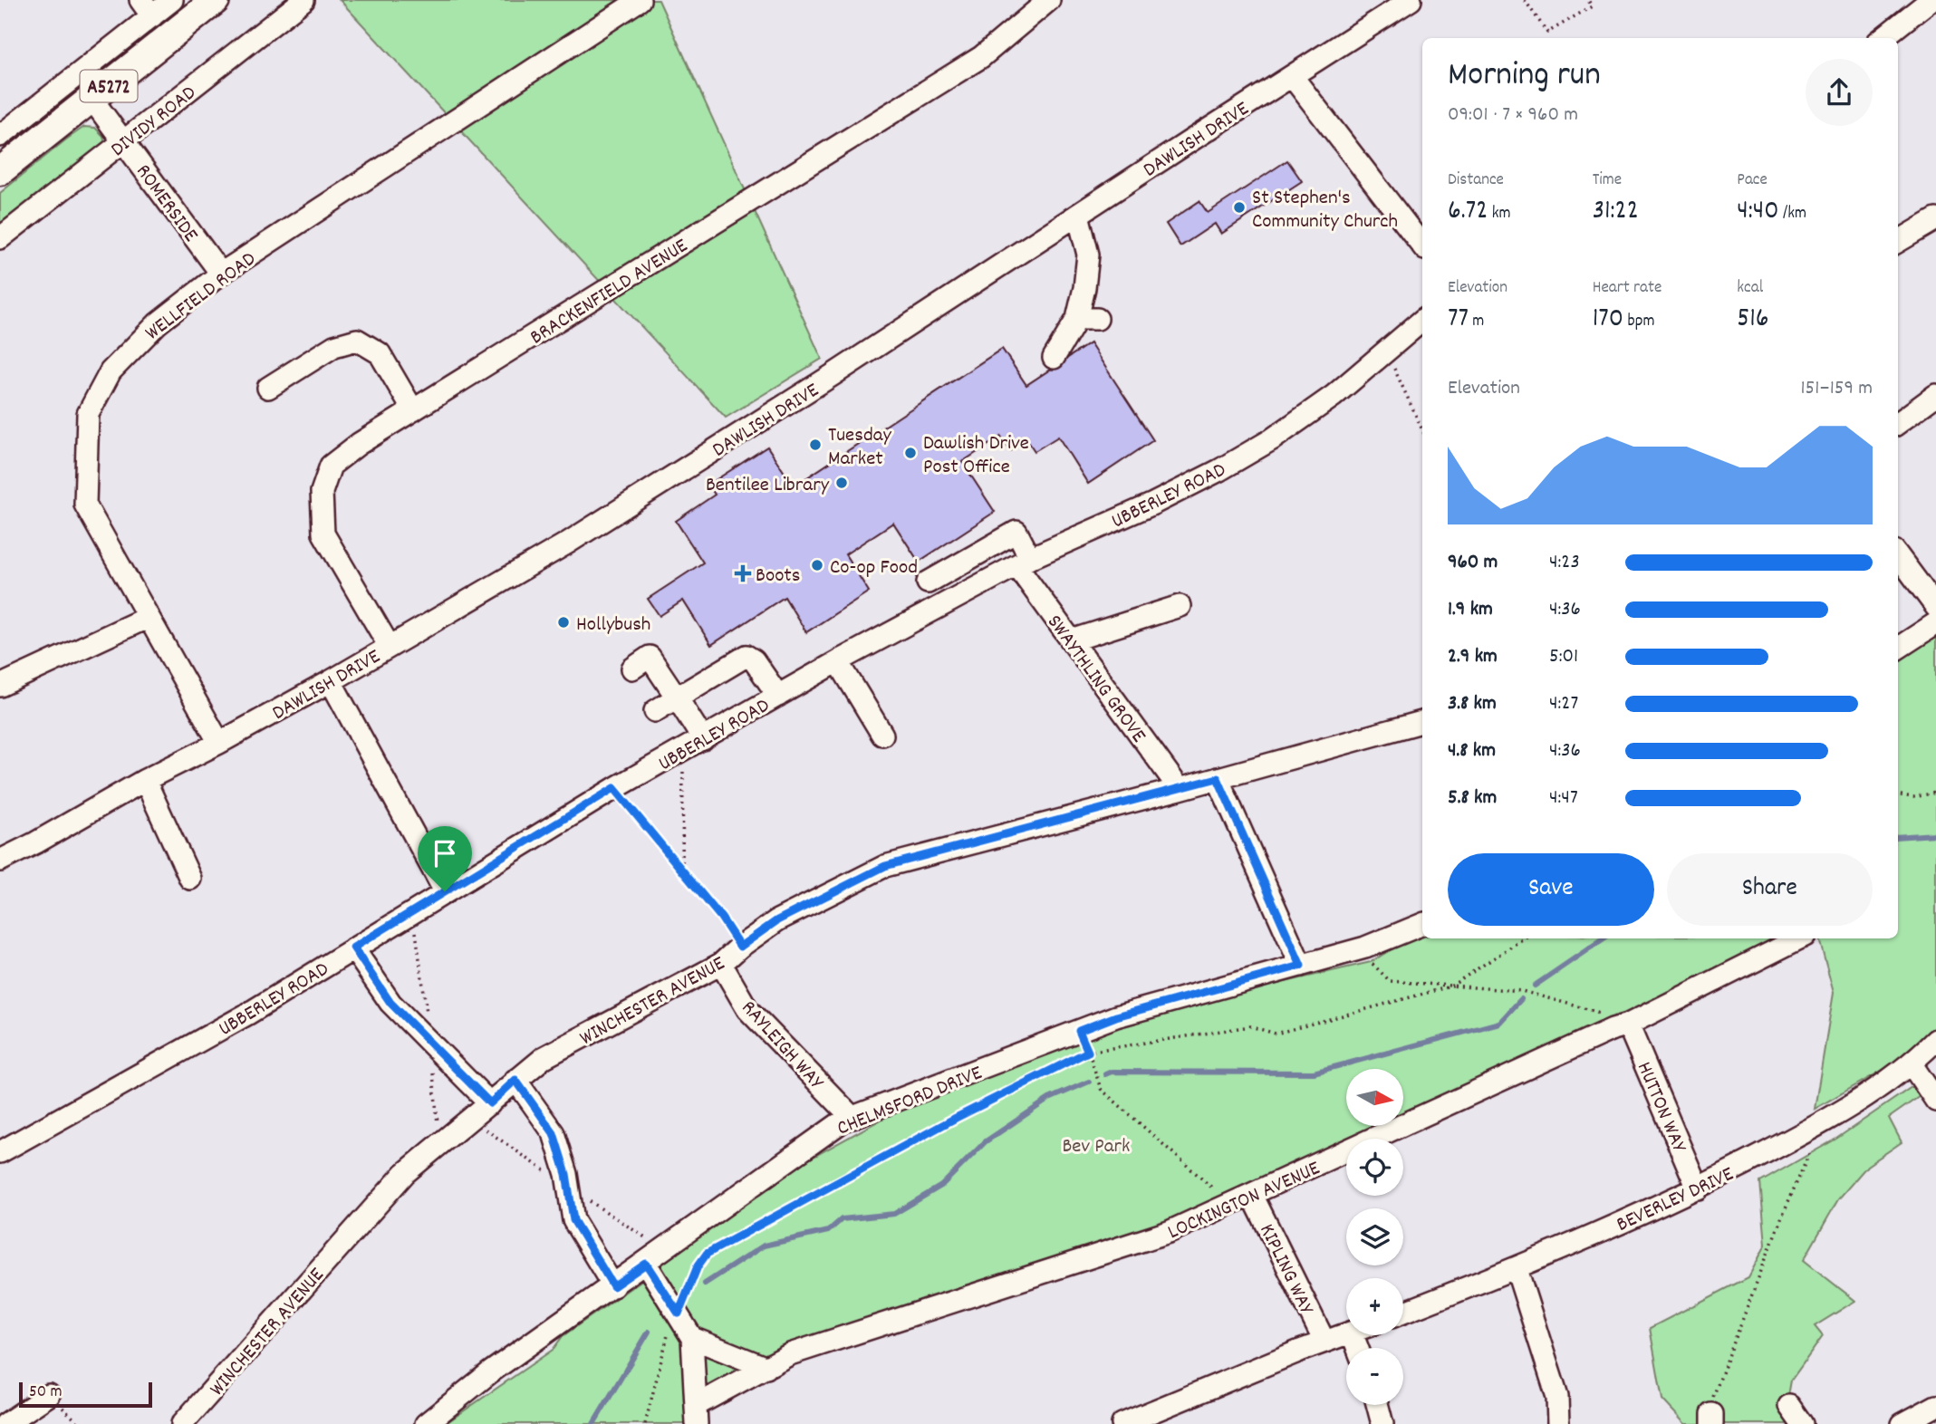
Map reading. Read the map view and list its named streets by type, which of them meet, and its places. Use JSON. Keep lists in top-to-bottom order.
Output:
{
  "streets": {
    "main road": ["A5272"],
    "street": [
      "DIVIDY ROAD",
      "DAWLISH DRIVE",
      "ROMERSIDE",
      "BRACKENFIELD AVENUE",
      "WELLFIELD ROAD",
      "UBBERLEY ROAD",
      "SWAYTHLING GROVE",
      "WINCHESTER AVENUE",
      "RAYLEIGH WAY",
      "CHELMSFORD DRIVE",
      "HUTTON WAY",
      "BEVERLEY DRIVE",
      "LOCKINGTON AVENUE",
      "KIPLING WAY"
    ]
  },
  "crossings": [
    ["A5272", "ROMERSIDE"],
    ["DIVIDY ROAD", "ROMERSIDE"],
    ["DAWLISH DRIVE", "BRACKENFIELD AVENUE"],
    ["DAWLISH DRIVE", "WELLFIELD ROAD"],
    ["ROMERSIDE", "WELLFIELD ROAD"],
    ["UBBERLEY ROAD", "SWAYTHLING GROVE"],
    ["SWAYTHLING GROVE", "WINCHESTER AVENUE"],
    ["WINCHESTER AVENUE", "RAYLEIGH WAY"],
    ["RAYLEIGH WAY", "CHELMSFORD DRIVE"],
    ["HUTTON WAY", "BEVERLEY DRIVE"],
    ["HUTTON WAY", "LOCKINGTON AVENUE"],
    ["LOCKINGTON AVENUE", "KIPLING WAY"]
  ],
  "parks": ["Bev Park"],
  "places": {
    "other": [
      "St Stephen's Community Church",
      "Tuesday Market",
      "Dawlish Drive Post Office",
      "Bentilee Library",
      "Co-op Food",
      "Hollybush"
    ],
    "health": ["Boots"]
  },
  "scale_bar": "50 m",
  "north": "right",
  "page": {
    "heading": ["Morning run", "09:01 · 7 × 960 m"],
    "stats": [
      ["Distance", "6.72 km"],
      ["Time", "31:22"],
      ["Pace", "4:40 /km"],
      ["Elevation", "77 m"],
      ["Heart rate", "170 bpm"],
      ["kcal", "516"]
    ],
    "chart": ["Elevation", "151–159 m"],
    "list": [
      {
        "name": "960 m",
        "note": "4:23"
      },
      {
        "name": "1.9 km",
        "note": "4:36"
      },
      {
        "name": "2.9 km",
        "note": "5:01"
      },
      {
        "name": "3.8 km",
        "note": "4:27"
      },
      {
        "name": "4.8 km",
        "note": "4:36"
      },
      {
        "name": "5.8 km",
        "note": "4:47"
      }
    ],
    "buttons": ["Save", "Share"],
    "map_buttons": ["+", "−"],
    "scale": "50 m"
  }
}
